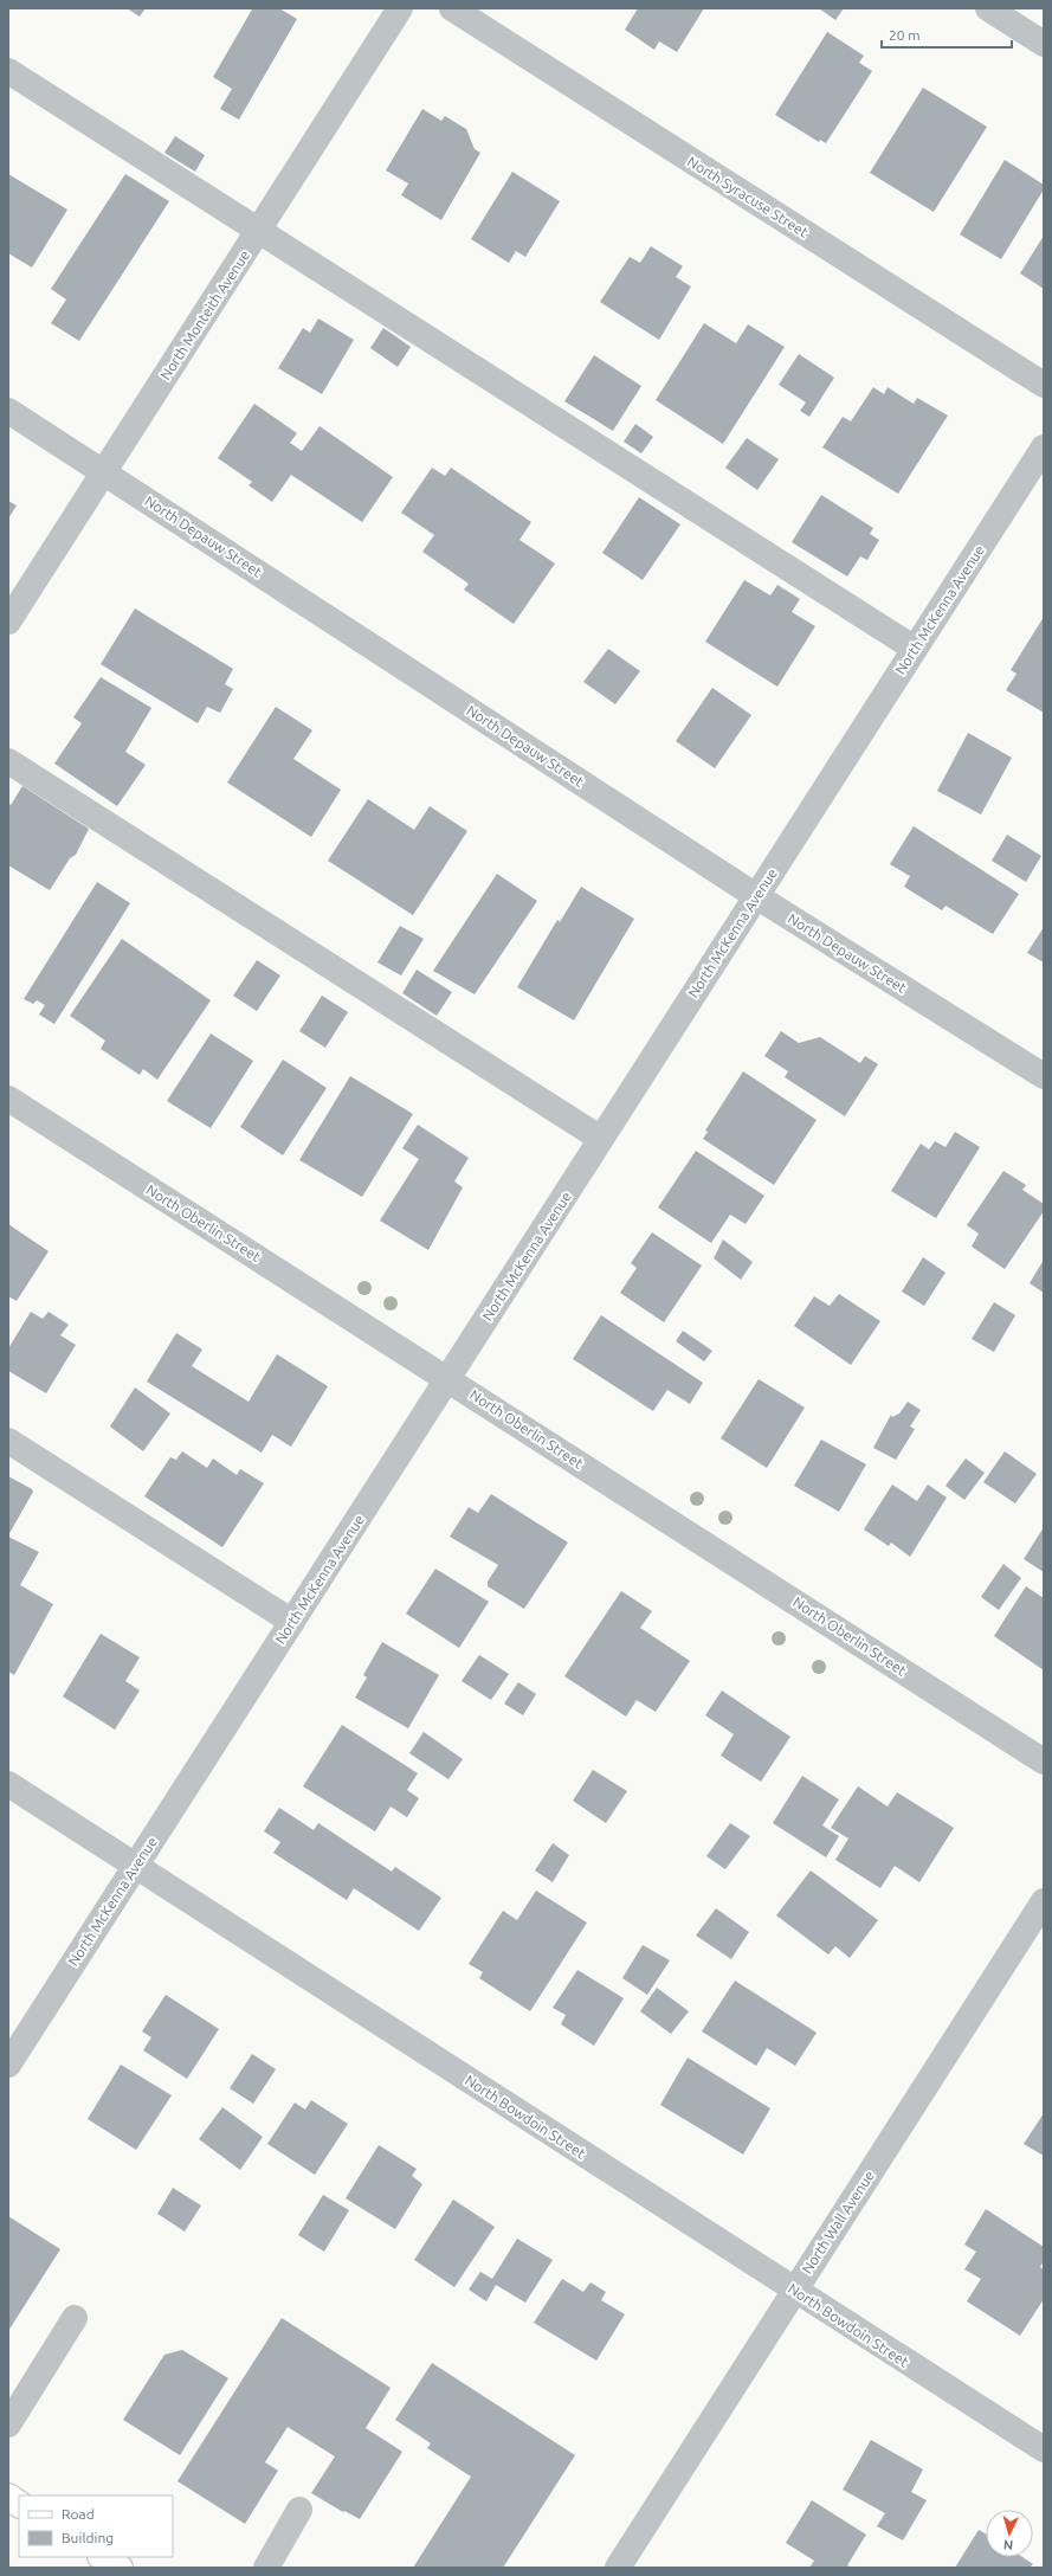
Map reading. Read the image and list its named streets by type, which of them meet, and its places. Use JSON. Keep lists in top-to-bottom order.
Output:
{
  "streets": {
    "street": [
      "North Syracuse Street",
      "North Monteith Avenue",
      "North Depauw Street",
      "North McKenna Avenue",
      "North Oberlin Street",
      "North Bowdoin Street",
      "North Wall Avenue"
    ]
  },
  "crossings": [
    ["North Monteith Avenue", "North Depauw Street"],
    ["North Depauw Street", "North McKenna Avenue"],
    ["North McKenna Avenue", "North Oberlin Street"],
    ["North McKenna Avenue", "North Bowdoin Street"],
    ["North Bowdoin Street", "North Wall Avenue"]
  ],
  "legend": ["Road", "Building"],
  "scale_bar": "20 m",
  "north": "bottom"
}
